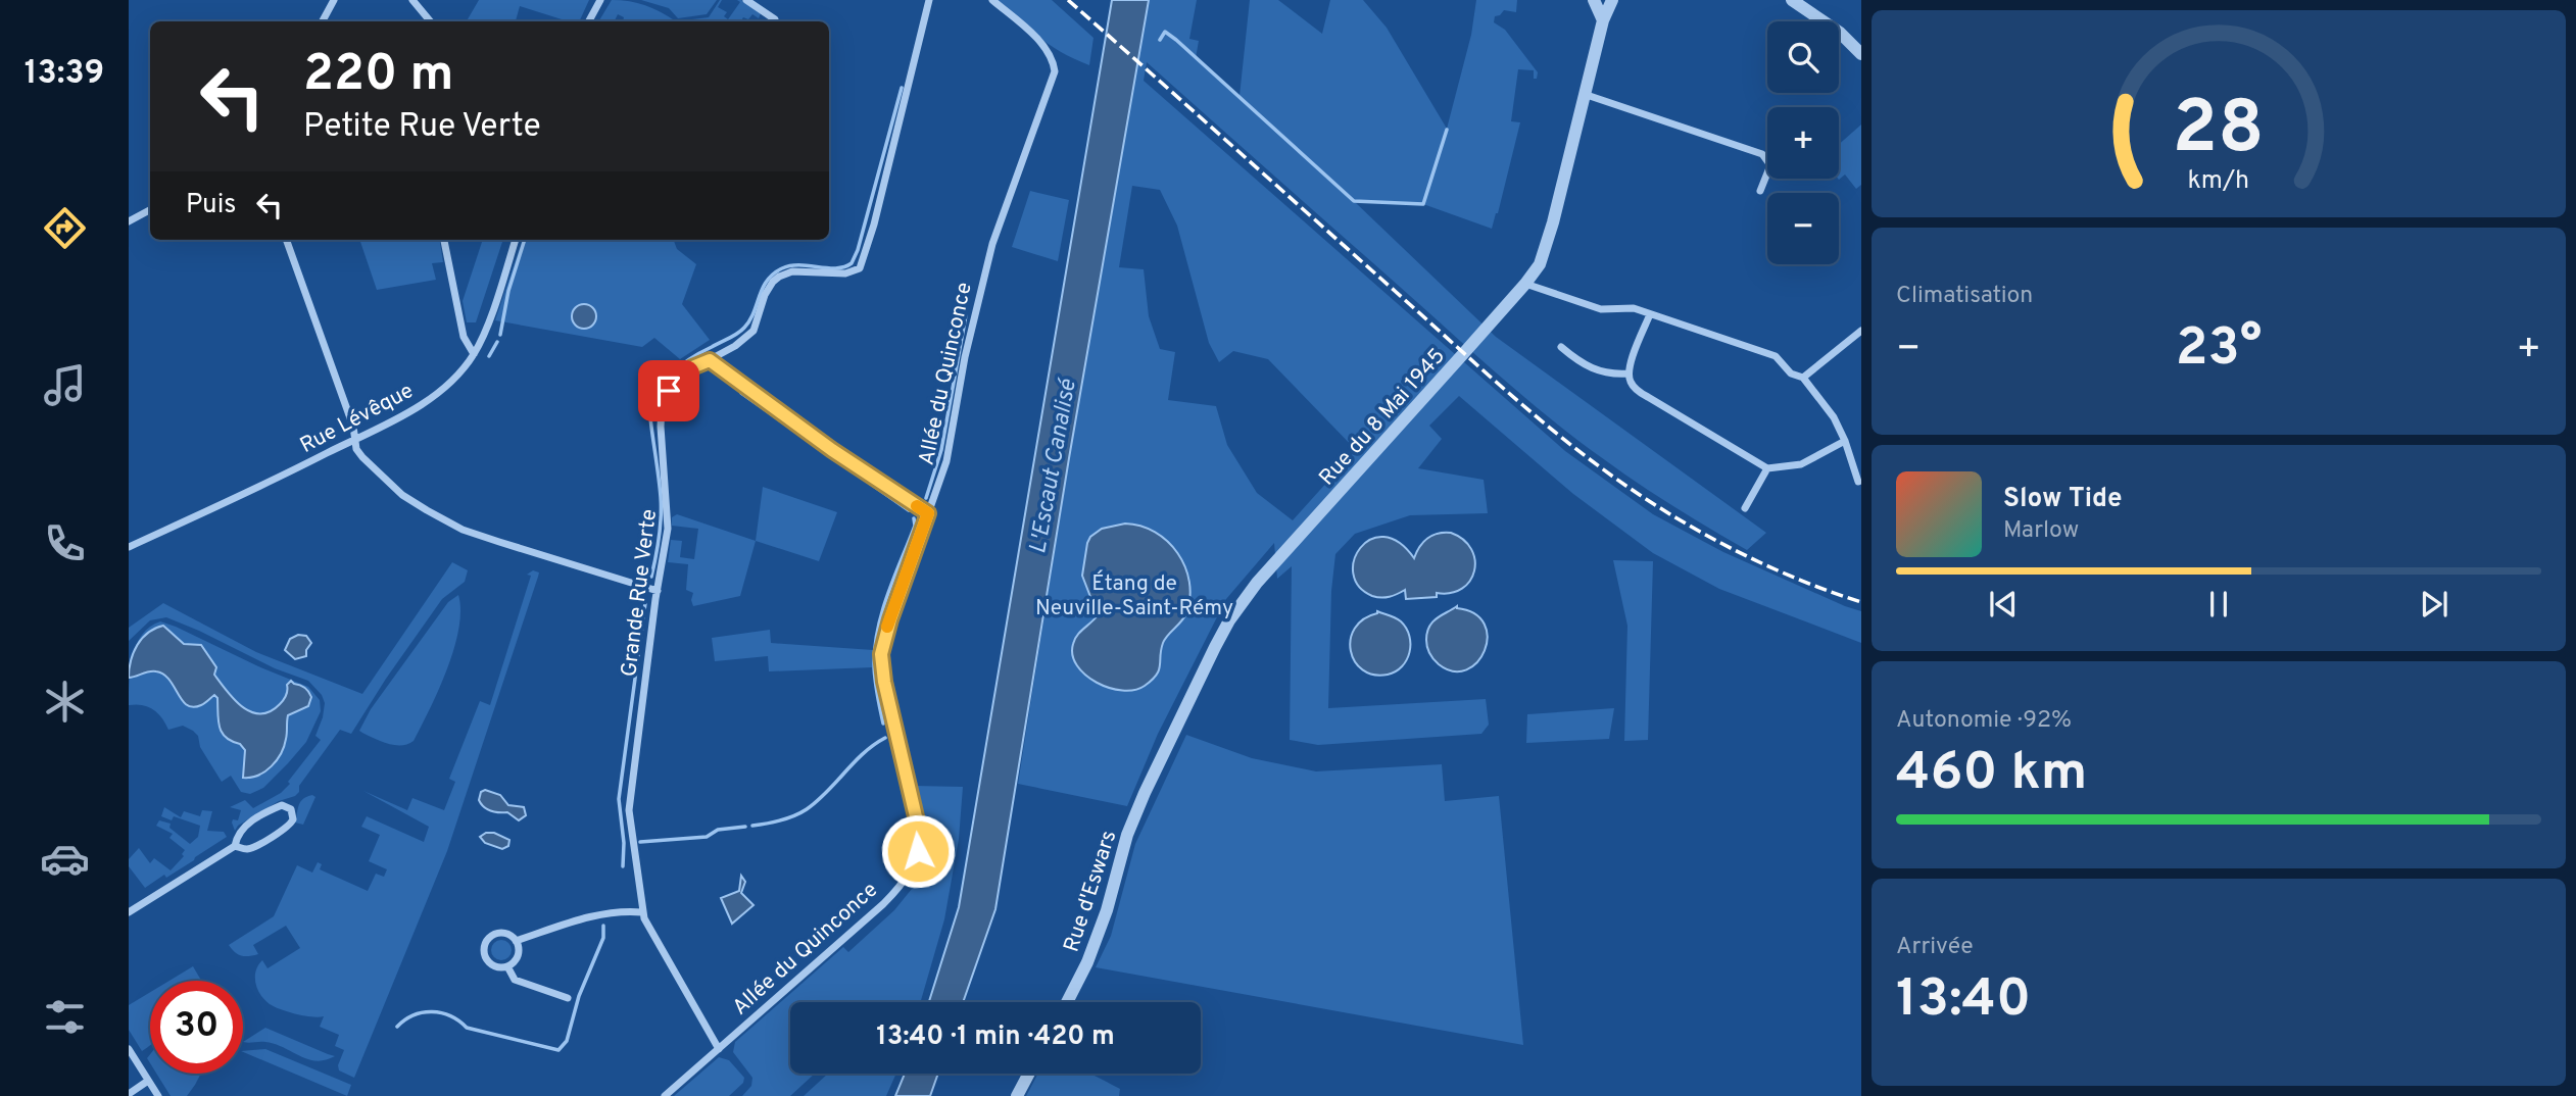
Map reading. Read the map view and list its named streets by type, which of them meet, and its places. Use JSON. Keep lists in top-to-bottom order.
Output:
{
  "streets": {
    "street": [
      "Allée du Quinconce",
      "Rue du 8 Mai 1945",
      "Rue Lévêque",
      "Grande Rue Verte",
      "Rue d'Eswars"
    ]
  },
  "crossings": [
    ["Allée du Quinconce", "Grande Rue Verte"],
    ["Rue du 8 Mai 1945", "Rue d'Eswars"]
  ],
  "water": ["L'Escaut Canalisé"],
  "parks": ["Étang de Neuville-Saint-Rémy"],
  "page": {
    "tabs": "13:39",
    "map_buttons": ["+", "−"],
    "turn": ["220 m", "Petite Rue Verte"],
    "then": "Puis",
    "tile": [
      "Climatisation",
      ["Autonomie · 92%", "460 km"],
      ["Arrivée", "13:40"]
    ],
    "heat": ["−", "23°", "+"],
    "song": ["Slow Tide", "Marlow"],
    "limit": "30",
    "trip": "13:40 · 1 min · 420 m",
    "gauge": ["28", "km/h"]
  }
}
